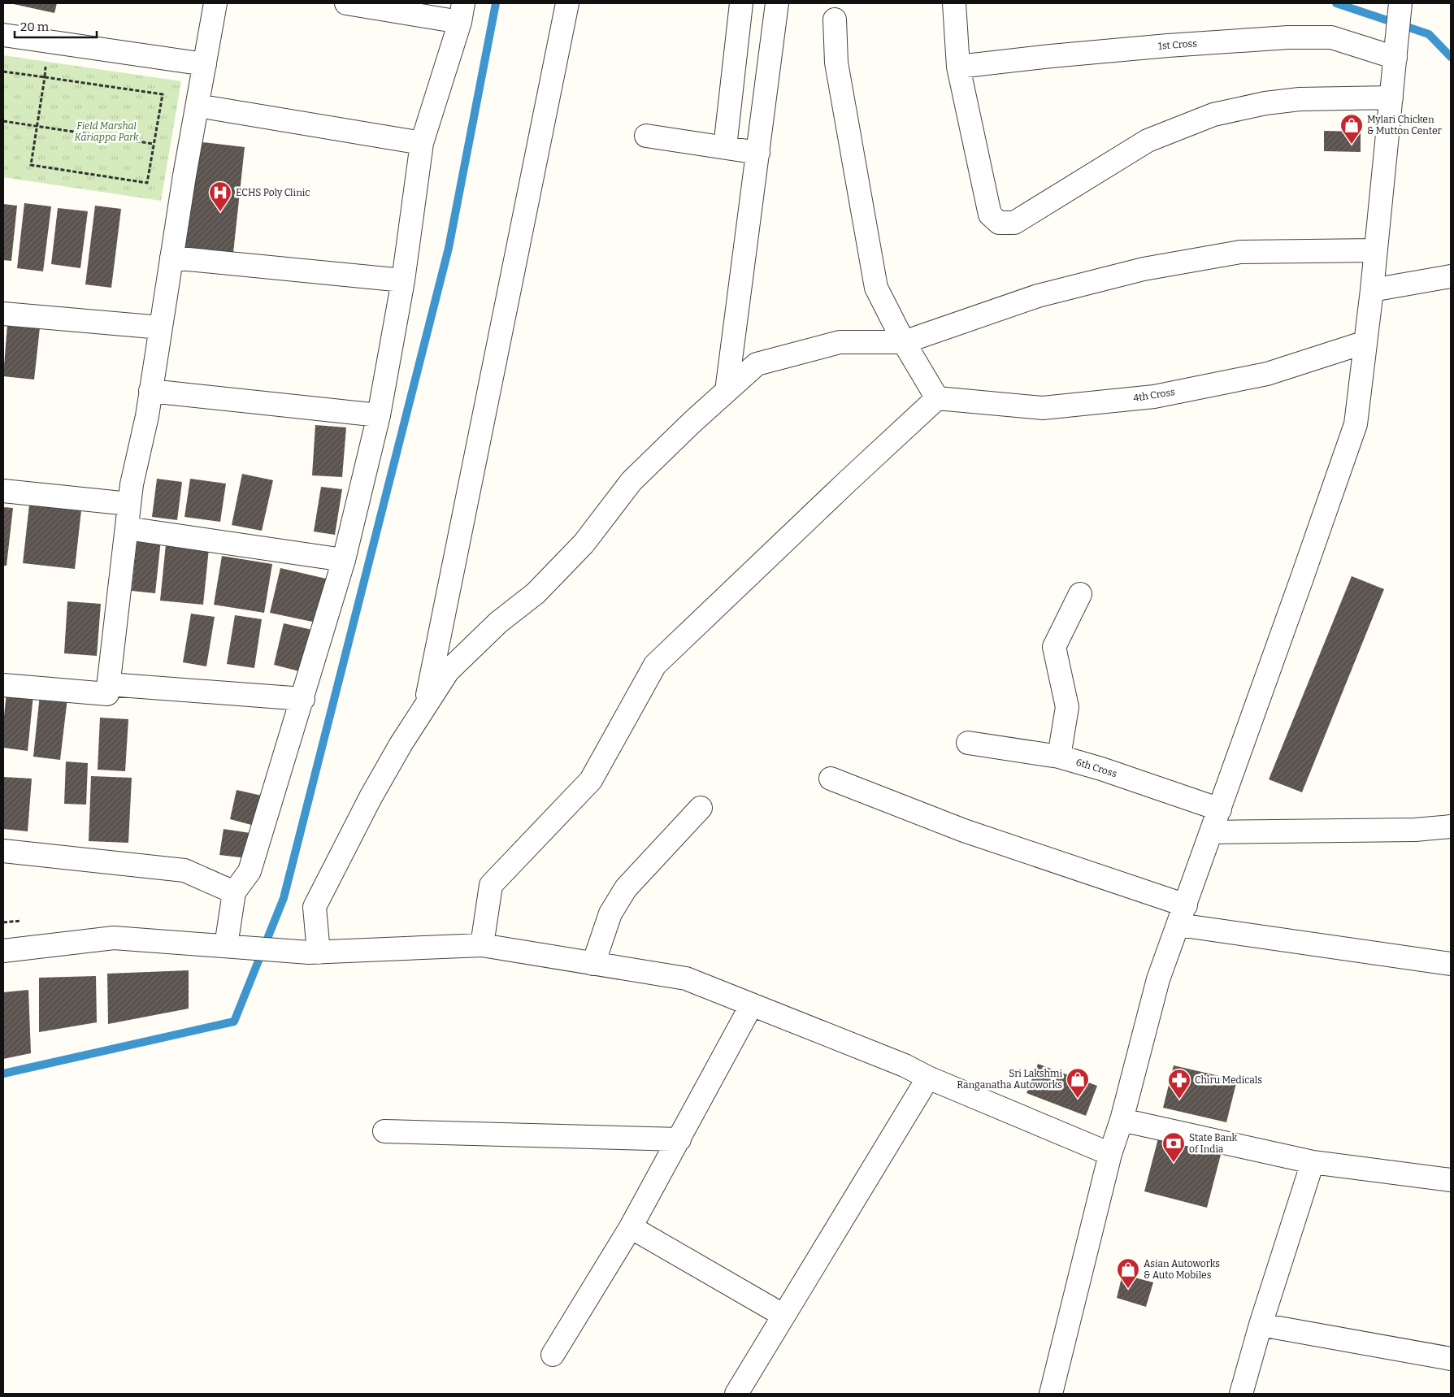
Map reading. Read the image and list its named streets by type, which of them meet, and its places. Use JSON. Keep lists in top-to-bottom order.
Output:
{
  "streets": {
    "street": ["1st Cross", "4th Cross", "6th Cross"]
  },
  "parks": ["Field Marshal Kariappa Park"],
  "places": {
    "shop": ["Mylari Chicken & Mutton Center", "Sri Lakshmi Ranganatha Autoworks", "Asian Autoworks & Auto Mobiles"],
    "hospital": ["ECHS Poly Clinic"],
    "pharmacy": ["Chiru Medicals"],
    "bank": ["State Bank of India"]
  },
  "scale_bar": "20 m"
}
